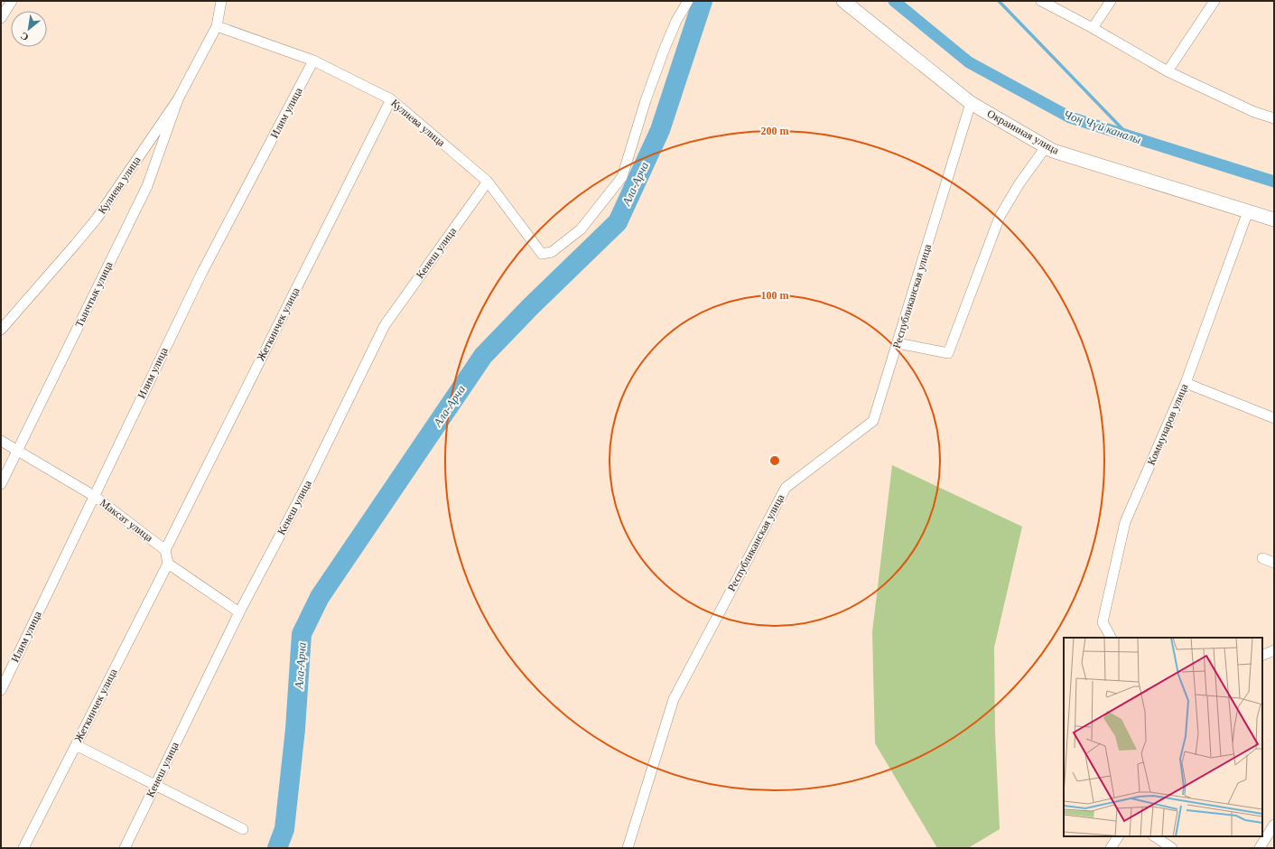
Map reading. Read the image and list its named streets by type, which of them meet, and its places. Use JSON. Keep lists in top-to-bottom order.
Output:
{
  "streets": {
    "street": [
      "Илим улица",
      "Кулиева улица",
      "Окраинная улица",
      "Кенеш улица",
      "Тынчтык улица",
      "Республиканская улица",
      "Жеткинчек улица",
      "Коммунаров улица",
      "Максат улица"
    ]
  },
  "crossings": [
    ["Илим улица", "Кулиева улица"],
    ["Илим улица", "Максат улица"],
    ["Кулиева улица", "Кенеш улица"],
    ["Кулиева улица", "Тынчтык улица"],
    ["Кулиева улица", "Жеткинчек улица"],
    ["Окраинная улица", "Республиканская улица"],
    ["Окраинная улица", "Коммунаров улица"],
    ["Тынчтык улица", "Максат улица"],
    ["Жеткинчек улица", "Максат улица"]
  ],
  "water": ["Чоң Чүй каналы", "Ала-Арча"],
  "north": "bottom left",
  "rings": ["200 m", "100 m"]
}
